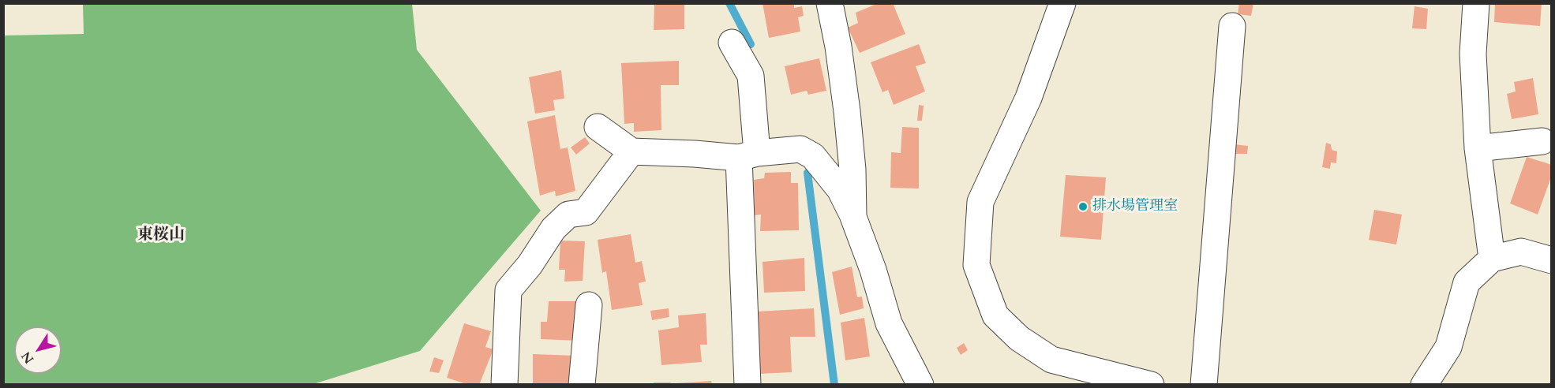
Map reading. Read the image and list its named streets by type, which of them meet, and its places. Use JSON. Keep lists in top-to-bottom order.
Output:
{
  "districts": ["東桜山"],
  "places": ["排水場管理室"],
  "north": "bottom left"
}
